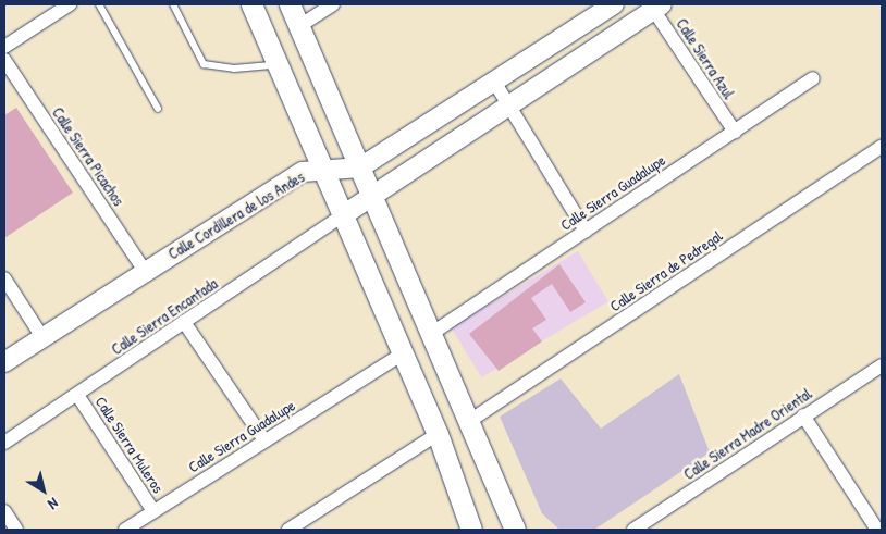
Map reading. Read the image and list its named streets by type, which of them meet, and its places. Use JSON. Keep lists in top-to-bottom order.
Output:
{
  "streets": {
    "main road": ["Calle Cordillera de los Andes"],
    "street": [
      "Calle Sierra Azul",
      "Calle Sierra Picachos",
      "Calle Sierra Guadalupe",
      "Calle Sierra de Pedregal",
      "Calle Sierra Encantada",
      "Calle Sierra Madre Oriental",
      "Calle Sierra Muleros"
    ]
  },
  "crossings": [
    ["Calle Sierra Azul", "Calle Sierra Guadalupe"],
    ["Calle Sierra Picachos", "Calle Cordillera de los Andes"],
    ["Calle Sierra Guadalupe", "Calle Sierra Muleros"],
    ["Calle Sierra Encantada", "Calle Sierra Muleros"]
  ],
  "north": "bottom right"
}
